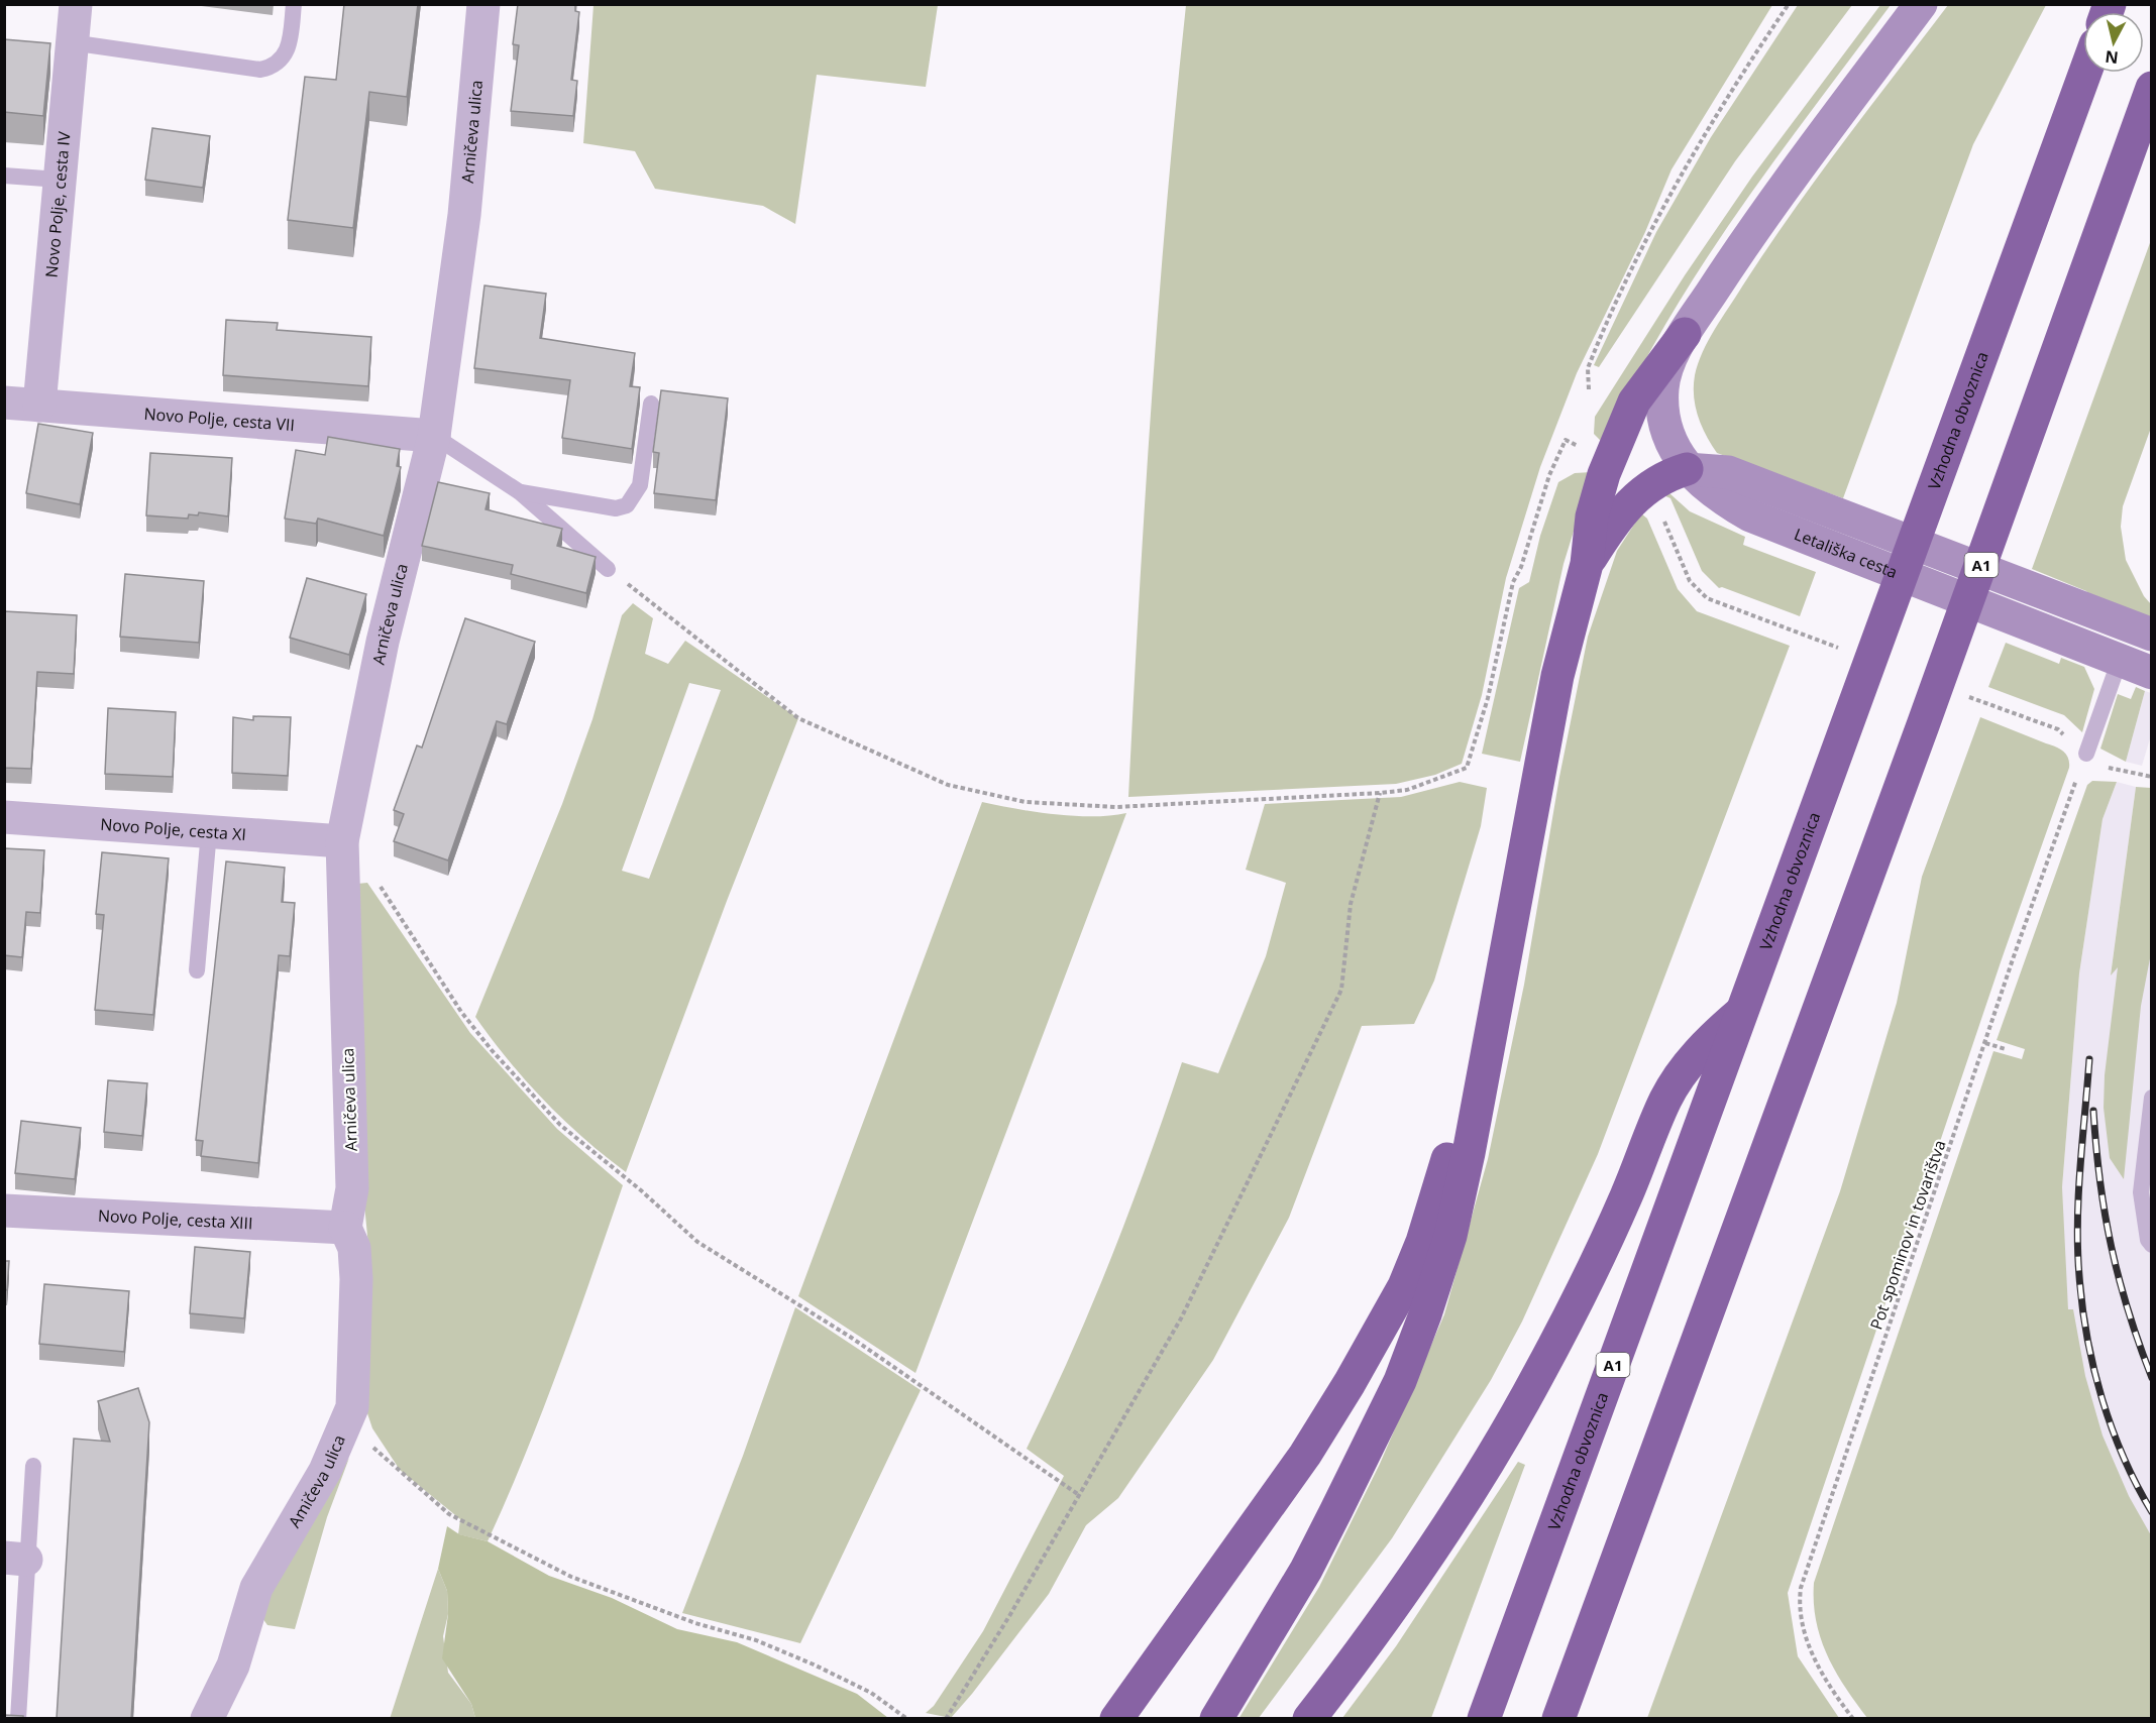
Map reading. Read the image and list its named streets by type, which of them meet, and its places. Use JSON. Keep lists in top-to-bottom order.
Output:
{
  "streets": {
    "highway": ["Vzhodna obvoznica", "A1"],
    "main road": ["Letališka cesta"],
    "street": [
      "Arničeva ulica",
      "Novo Polje, cesta IV",
      "Novo Polje, cesta VII",
      "Novo Polje, cesta XI",
      "Novo Polje, cesta XIII",
      "Amičeva ulica"
    ],
    "path": ["Pot spominov in tovarištva"]
  },
  "crossings": [
    ["Arničeva ulica", "Novo Polje, cesta VII"],
    ["Arničeva ulica", "Novo Polje, cesta XI"],
    ["Arničeva ulica", "Novo Polje, cesta XIII"],
    ["Arničeva ulica", "Amičeva ulica"],
    ["Novo Polje, cesta IV", "Novo Polje, cesta VII"],
    ["Novo Polje, cesta XIII", "Amičeva ulica"]
  ],
  "north": "bottom"
}
